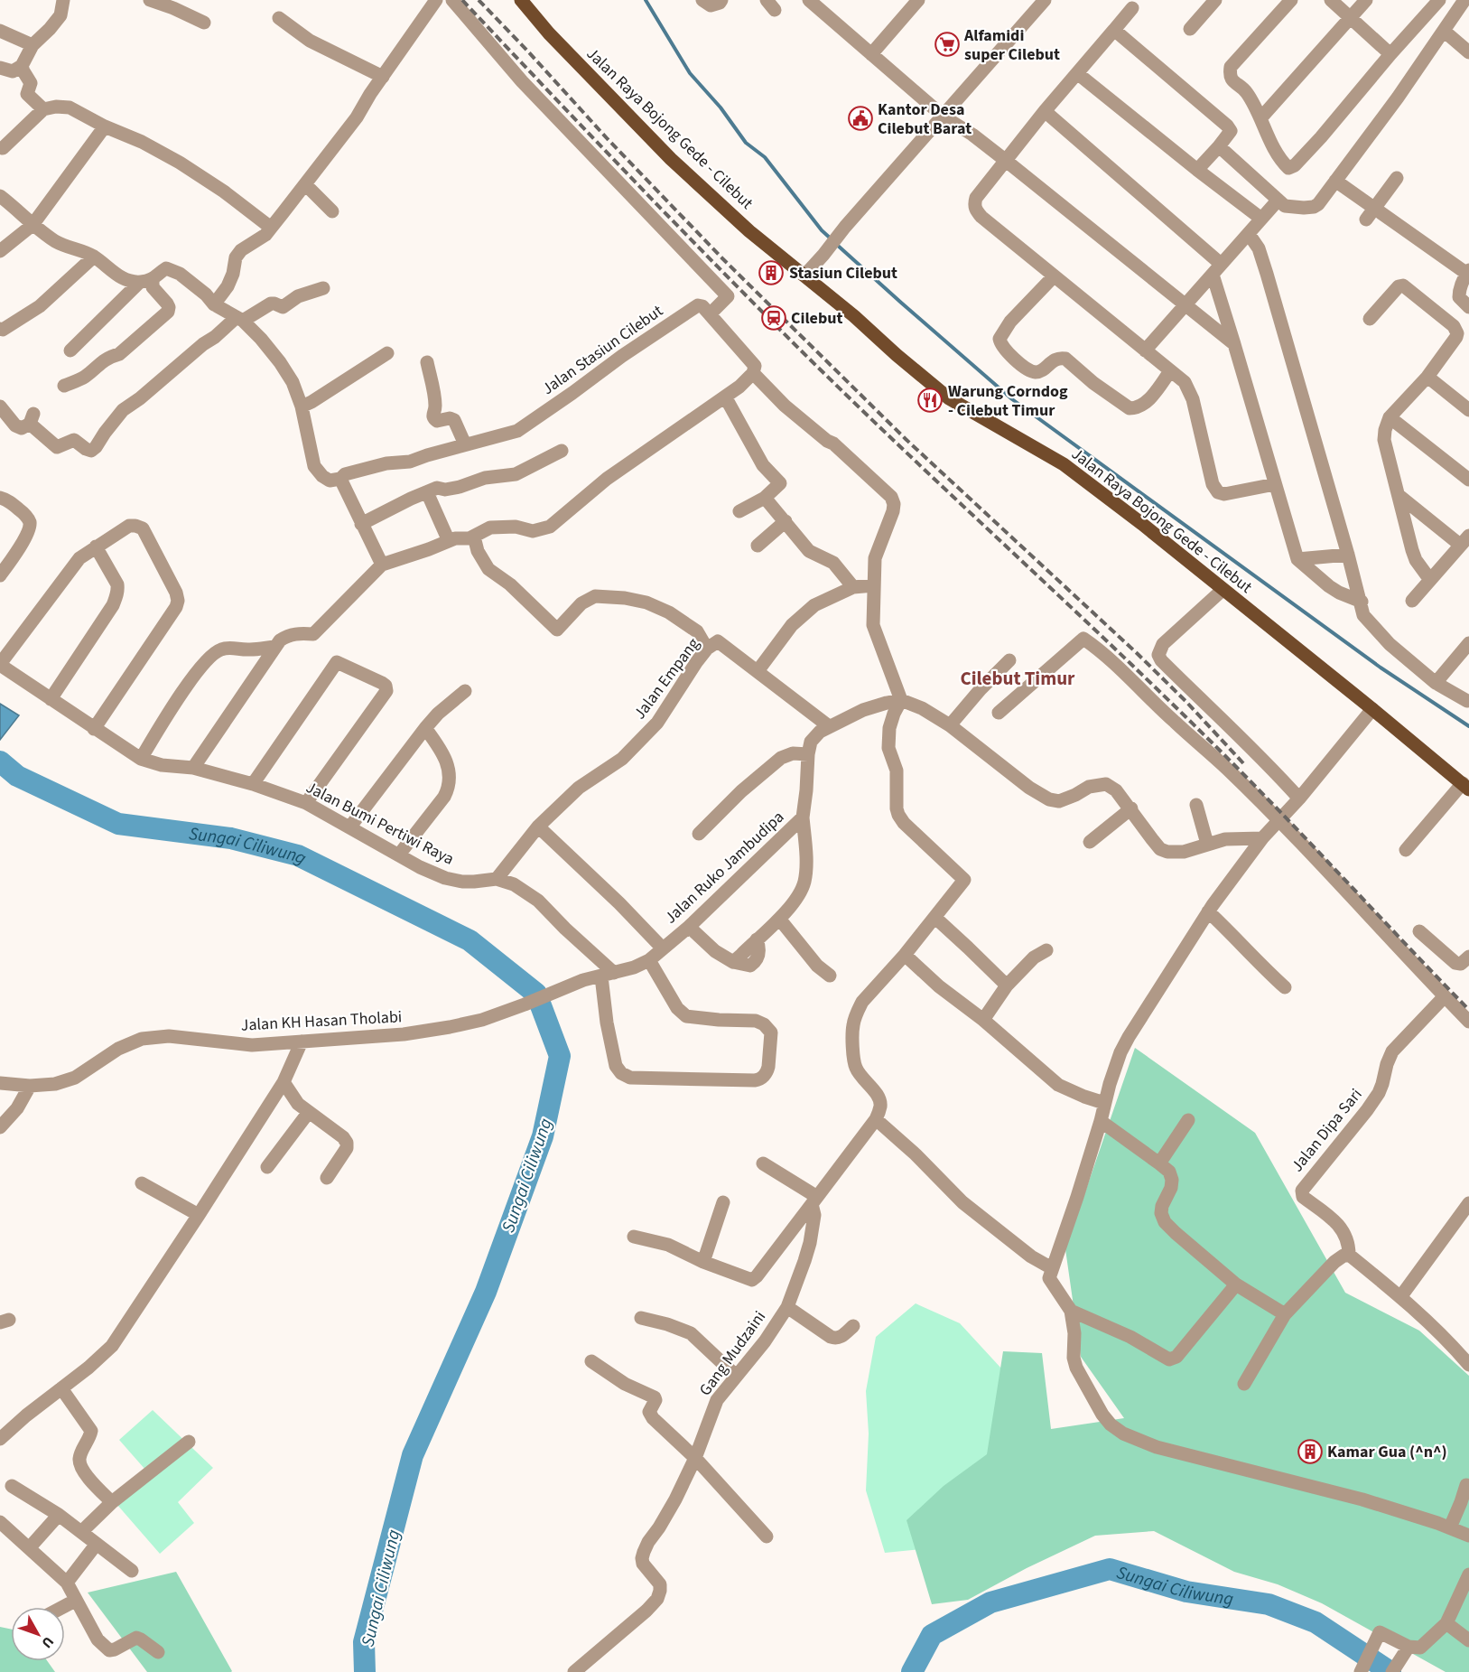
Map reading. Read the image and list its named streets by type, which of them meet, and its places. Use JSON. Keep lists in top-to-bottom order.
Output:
{
  "streets": {
    "main road": ["Jalan Raya Bojong Gede - Cilebut"],
    "street": [
      "Jalan Stasiun Cilebut",
      "Jalan Empang",
      "Jalan Bumi Pertiwi Raya",
      "Jalan Ruko Jambudipa",
      "Jalan KH Hasan Tholabi",
      "Jalan Dipa Sari",
      "Gang Mudzaini"
    ]
  },
  "crossings": [
    ["Jalan Empang", "Jalan Bumi Pertiwi Raya"],
    ["Jalan Empang", "Jalan Ruko Jambudipa"],
    ["Jalan Bumi Pertiwi Raya", "Jalan Ruko Jambudipa"],
    ["Jalan Ruko Jambudipa", "Jalan KH Hasan Tholabi"]
  ],
  "districts": ["Cilebut Timur"],
  "water": ["Sungai Ciliwung"],
  "places": {
    "supermarket": ["Alfamidi super Cilebut"],
    "public building": ["Kantor Desa Cilebut Barat"],
    "building": ["Stasiun Cilebut", "Kamar Gua (^n^)"],
    "station": ["Cilebut"],
    "restaurant": ["Warung Corndog - Cilebut Timur"]
  },
  "north": "bottom right"
}
